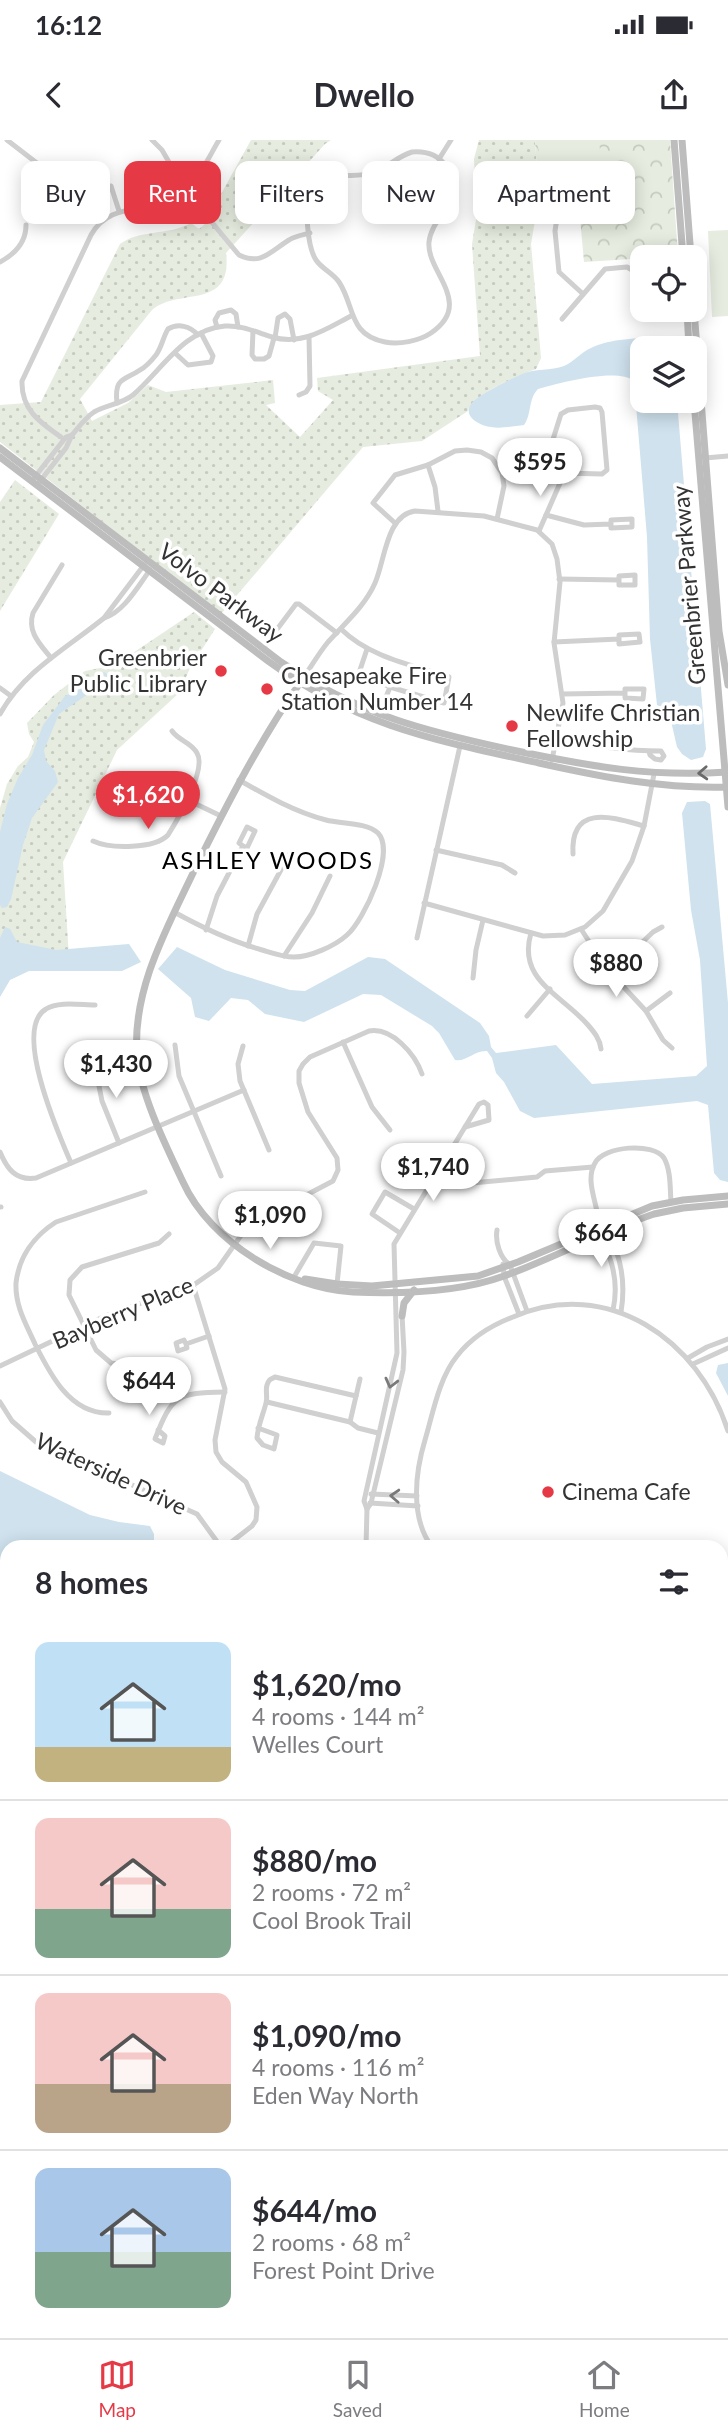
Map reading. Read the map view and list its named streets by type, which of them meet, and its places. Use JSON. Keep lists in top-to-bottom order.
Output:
{
  "streets": {
    "main road": ["Greenbrier Parkway", "Volvo Parkway"],
    "street": ["Bayberry Place", "Waterside Drive"]
  },
  "crossings": [
    ["Greenbrier Parkway", "Volvo Parkway"]
  ],
  "districts": ["ASHLEY WOODS"],
  "places": [
    "Greenbrier Public Library",
    "Chesapeake Fire Station Number 14",
    "Newlife Christian Fellowship",
    "Cinema Cafe"
  ],
  "page": {
    "status": "16:12",
    "header": "Dwello",
    "chip": [
      "Buy",
      "Rent",
      "Filters",
      "New",
      "Apartment"
    ],
    "price": [
      "$595",
      "$1,620",
      "$880",
      "$1,430",
      "$1,740",
      "$1,090",
      "$664",
      "$644"
    ],
    "heading": "8 homes",
    "list": [
      {
        "name": "$1,620/mo",
        "note": "4 rooms · 144 m² · Welles Court"
      },
      {
        "name": "$880/mo",
        "note": "2 rooms · 72 m² · Cool Brook Trail"
      },
      {
        "name": "$1,090/mo",
        "note": "4 rooms · 116 m² · Eden Way North"
      },
      {
        "name": "$644/mo",
        "note": "2 rooms · 68 m² · Forest Point Drive"
      }
    ],
    "tabs": ["Map", "Saved", "Home"]
  }
}
